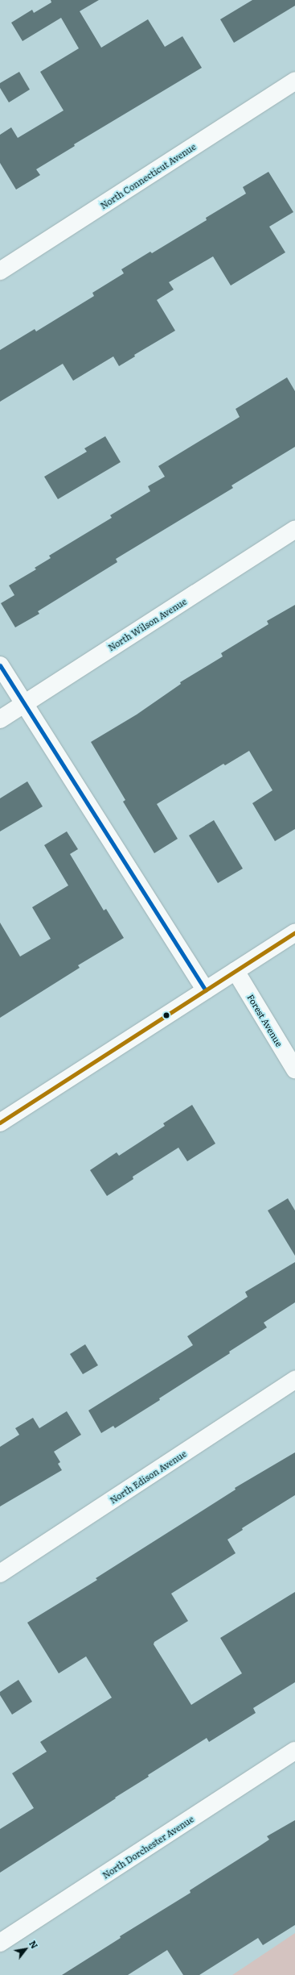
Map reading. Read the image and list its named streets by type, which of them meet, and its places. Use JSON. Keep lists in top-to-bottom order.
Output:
{
  "streets": {
    "street": [
      "North Connecticut Avenue",
      "North Wilson Avenue",
      "Forest Avenue",
      "North Edison Avenue",
      "North Dorchester Avenue"
    ]
  },
  "north": "top right"
}
